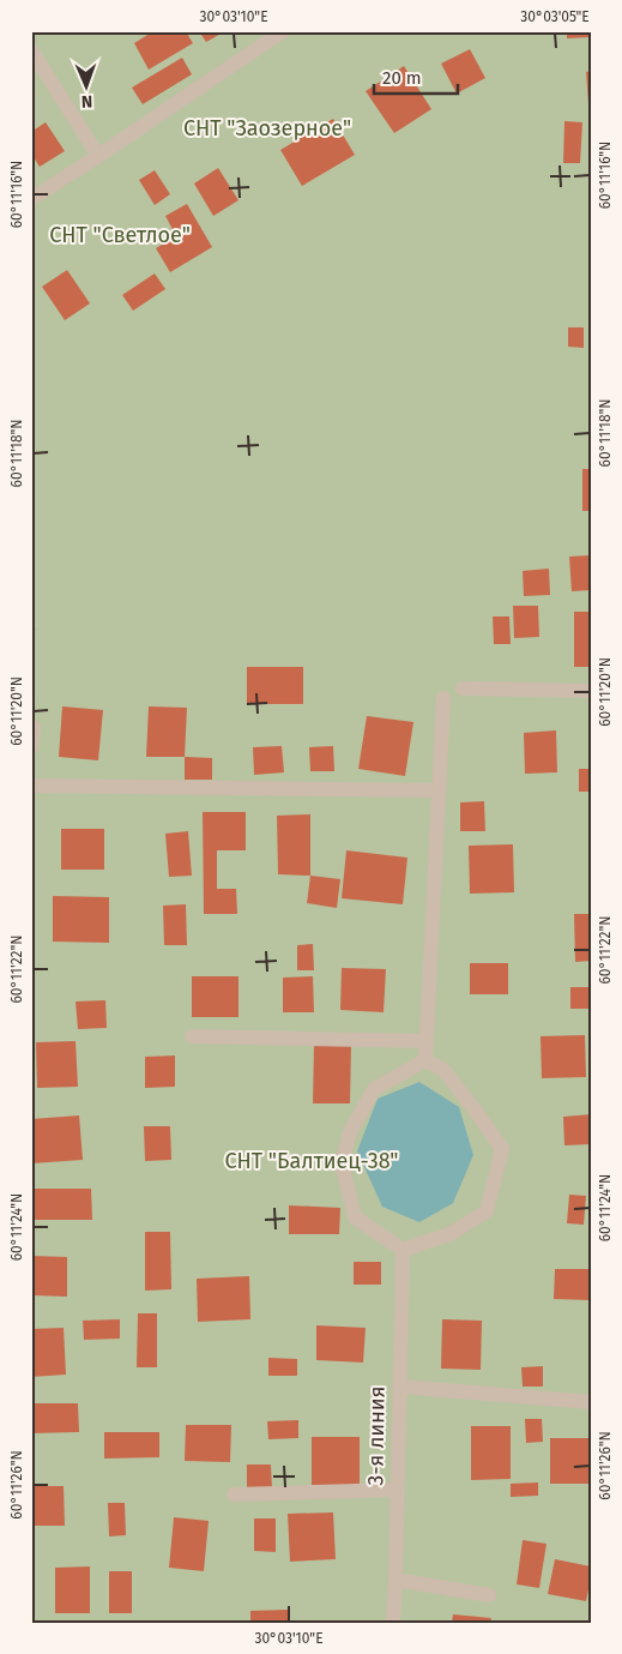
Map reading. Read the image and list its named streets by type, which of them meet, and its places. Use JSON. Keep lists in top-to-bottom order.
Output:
{
  "streets": {
    "street": ["3-я линия"]
  },
  "parks": ["СНТ \"Заозерное\"", "СНТ \"Светлое\"", "СНТ \"Балтиец-38\""],
  "scale_bar": "20 m",
  "north": "bottom",
  "coordinates": [
    "30°03'10\"E",
    "30°03'05\"E",
    "60°11'16\"N",
    "60°11'18\"N",
    "60°11'20\"N",
    "60°11'22\"N",
    "60°11'24\"N",
    "60°11'26\"N"
  ]
}
